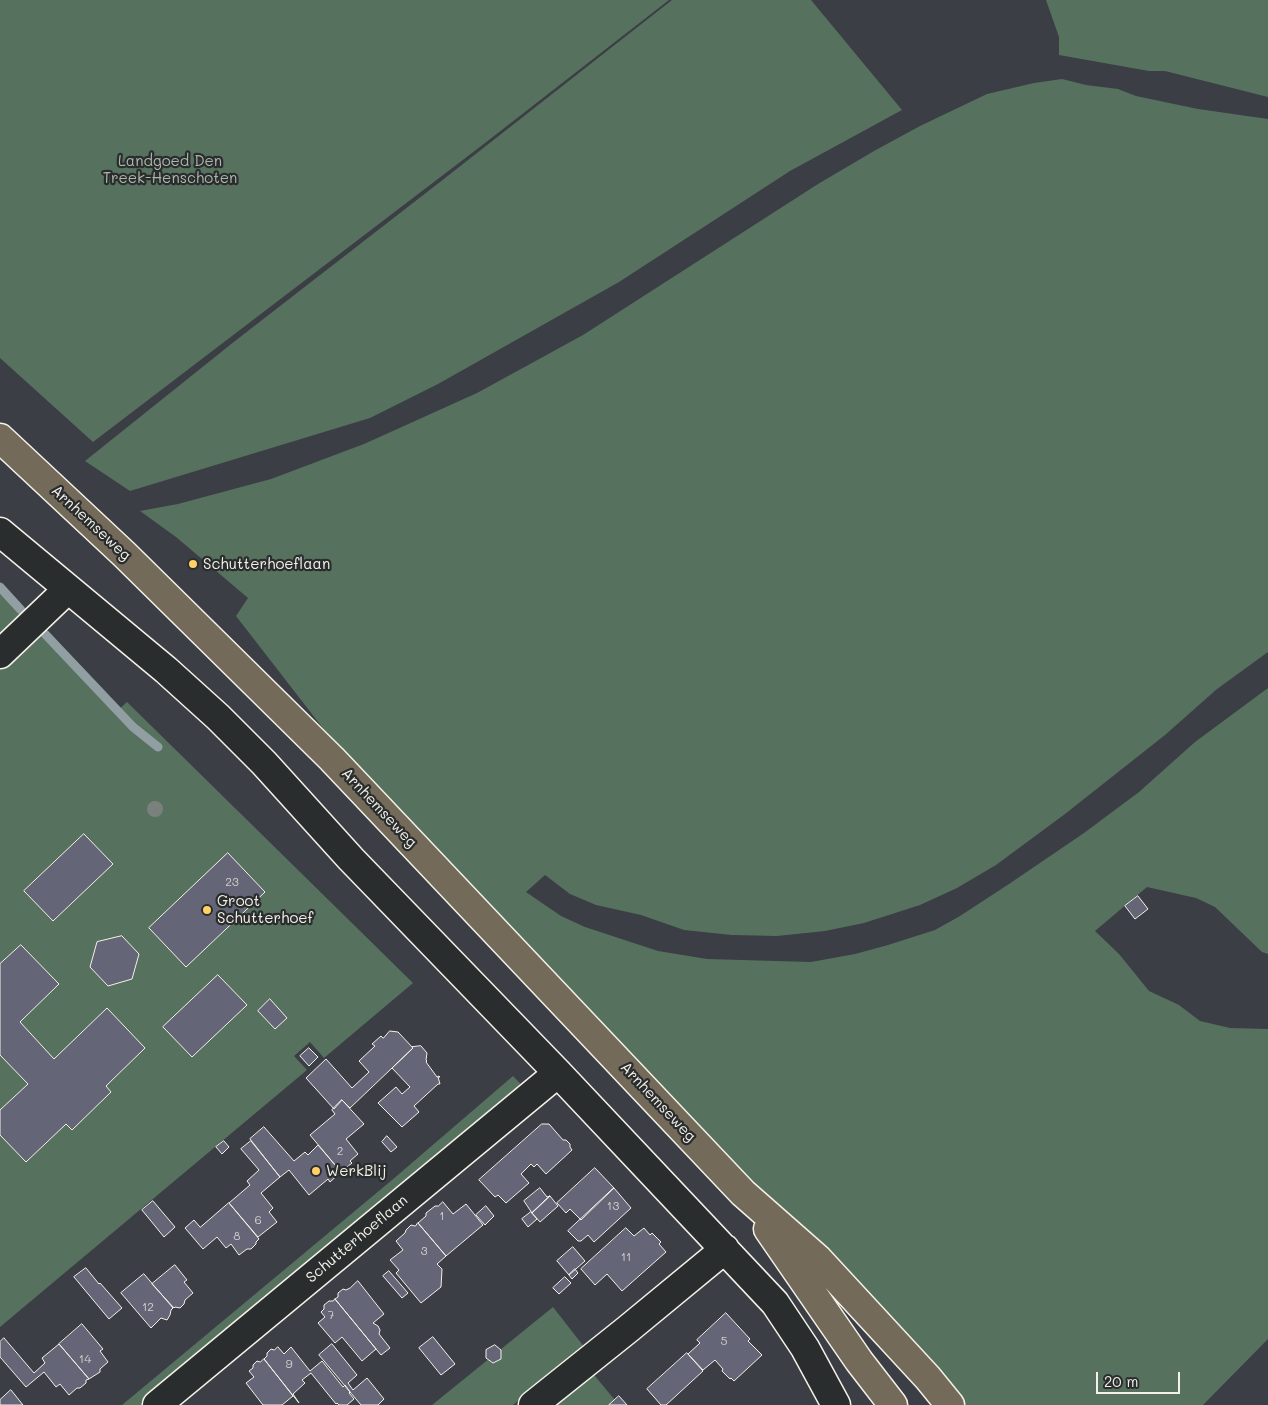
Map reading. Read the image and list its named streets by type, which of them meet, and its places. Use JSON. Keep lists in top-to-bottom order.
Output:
{
  "streets": {
    "main road": ["Arnhemseweg"],
    "street": ["Schutterhoeflaan"]
  },
  "parks": ["Landgoed Den Treek-Henschoten"],
  "places": ["Schutterhoeflaan", "Groot Schutterhoef", "WerkBlij"],
  "house_numbers": [
    "23",
    "2",
    "13",
    "1",
    "6",
    "8",
    "3",
    "11",
    "12",
    "7",
    "5",
    "14",
    "9"
  ],
  "scale_bar": "20 m"
}
